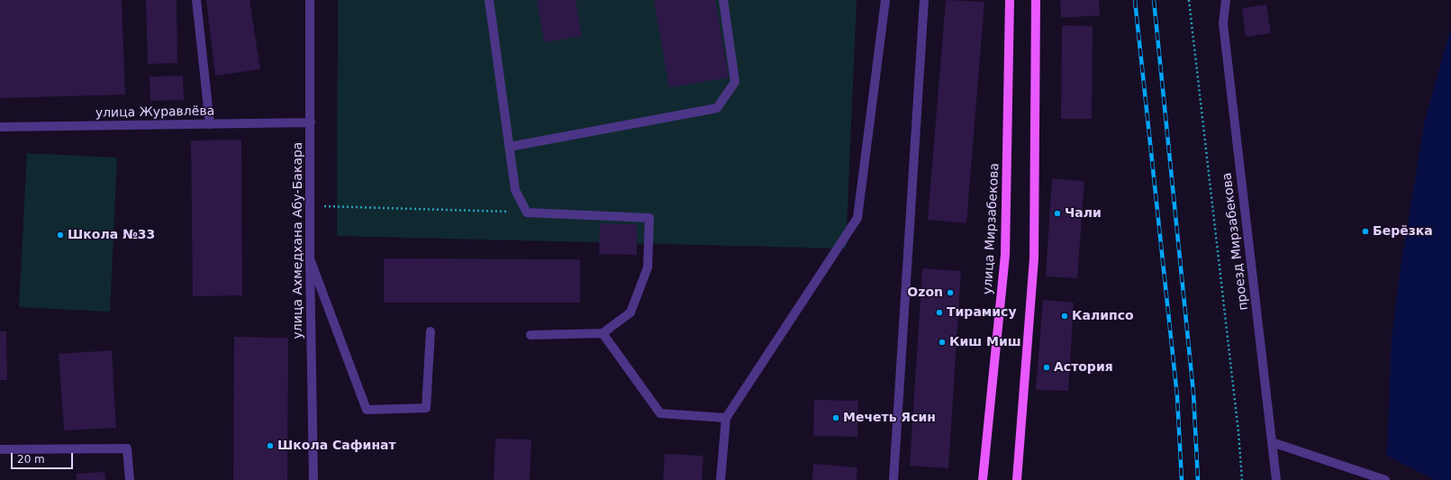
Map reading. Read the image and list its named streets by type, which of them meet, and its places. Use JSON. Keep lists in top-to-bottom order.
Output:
{
  "streets": {
    "main road": ["улица Мирзабекова"],
    "street": ["улица Журавлёва", "улица Ахмедхана Абу-Бакара", "проезд Мирзабекова"]
  },
  "crossings": [
    ["улица Журавлёва", "улица Ахмедхана Абу-Бакара"]
  ],
  "places": [
    "Чали",
    "Берёзка",
    "Школа №33",
    "Ozon",
    "Тирамису",
    "Калипсо",
    "Киш Миш",
    "Астория",
    "Мечеть Ясин",
    "Школа Сафинат"
  ],
  "scale_bar": "20 m"
}
